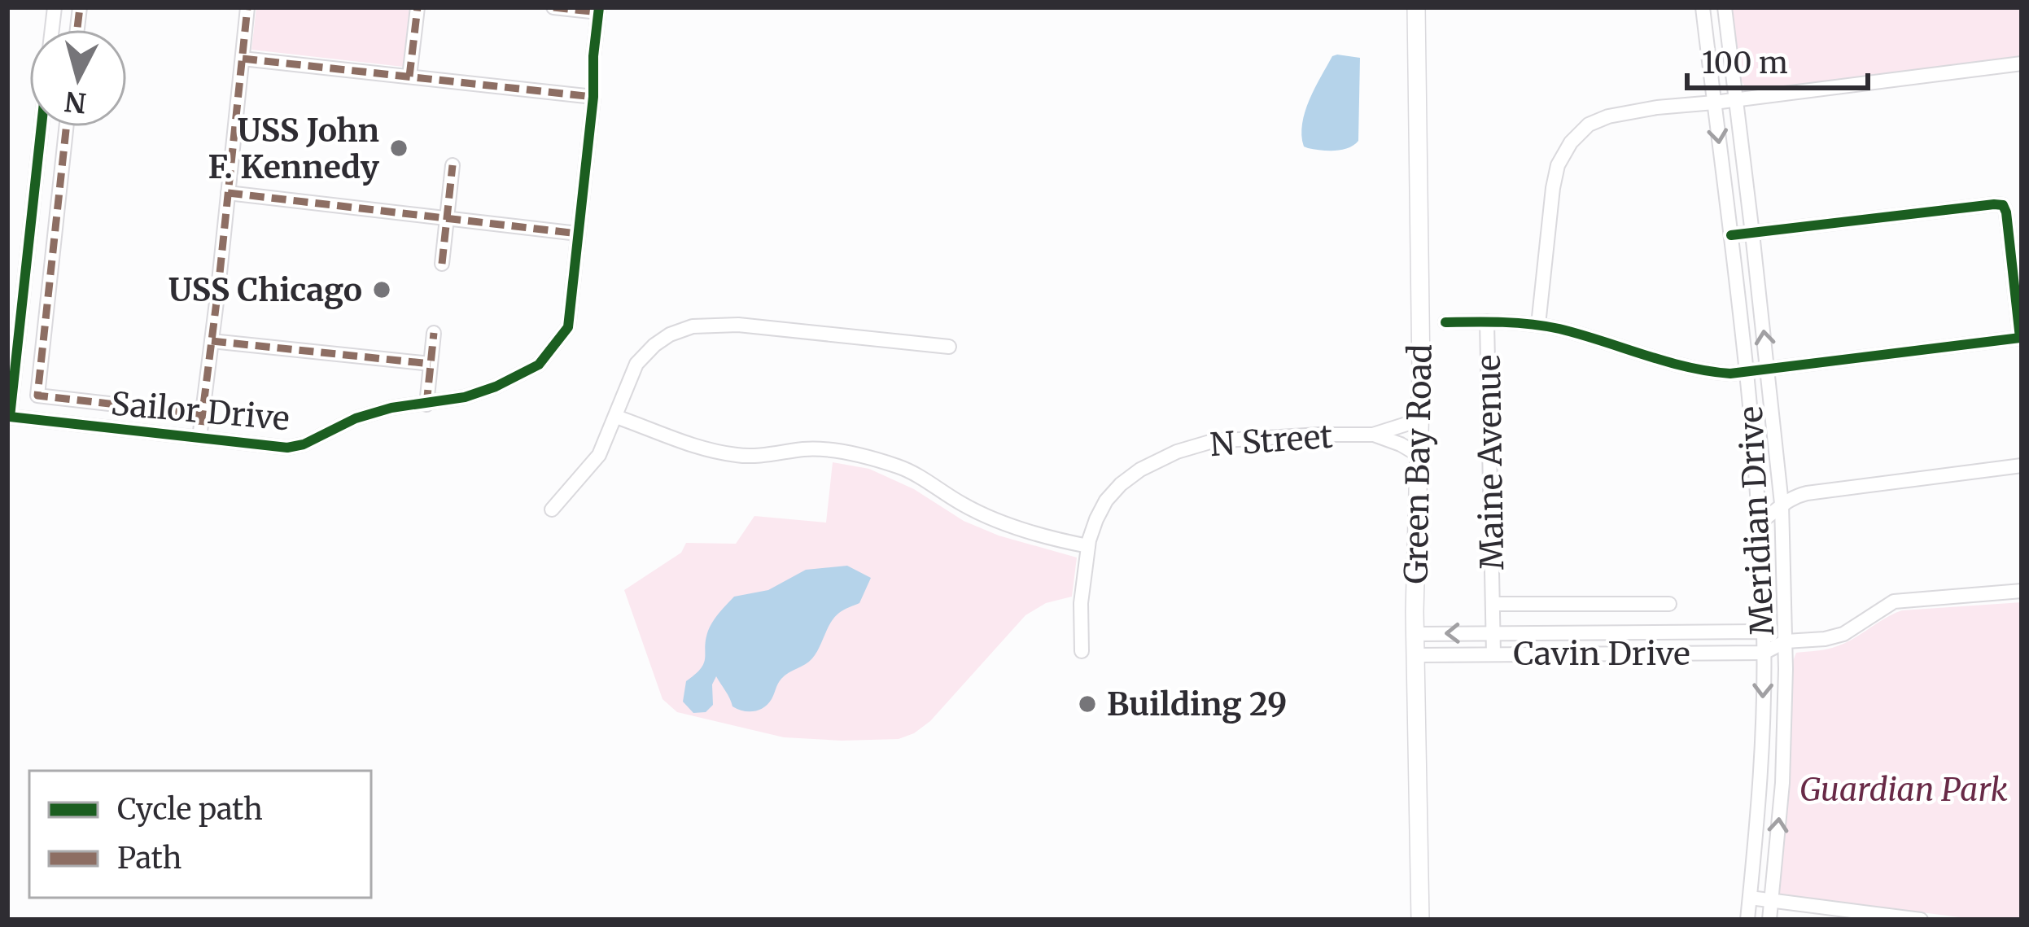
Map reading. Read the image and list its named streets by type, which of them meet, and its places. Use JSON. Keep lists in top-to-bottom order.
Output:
{
  "streets": {
    "main road": ["Green Bay Road"],
    "street": [
      "Sailor Drive",
      "N Street",
      "Maine Avenue",
      "Meridian Drive",
      "Cavin Drive"
    ]
  },
  "crossings": [
    ["N Street", "Green Bay Road"],
    ["Maine Avenue", "Cavin Drive"],
    ["Green Bay Road", "Cavin Drive"],
    ["Meridian Drive", "Cavin Drive"]
  ],
  "parks": ["Guardian Park"],
  "places": ["USS John F. Kennedy", "USS Chicago", "Building 29"],
  "legend": ["Cycle path", "Path"],
  "scale_bar": "100 m",
  "north": "bottom"
}
